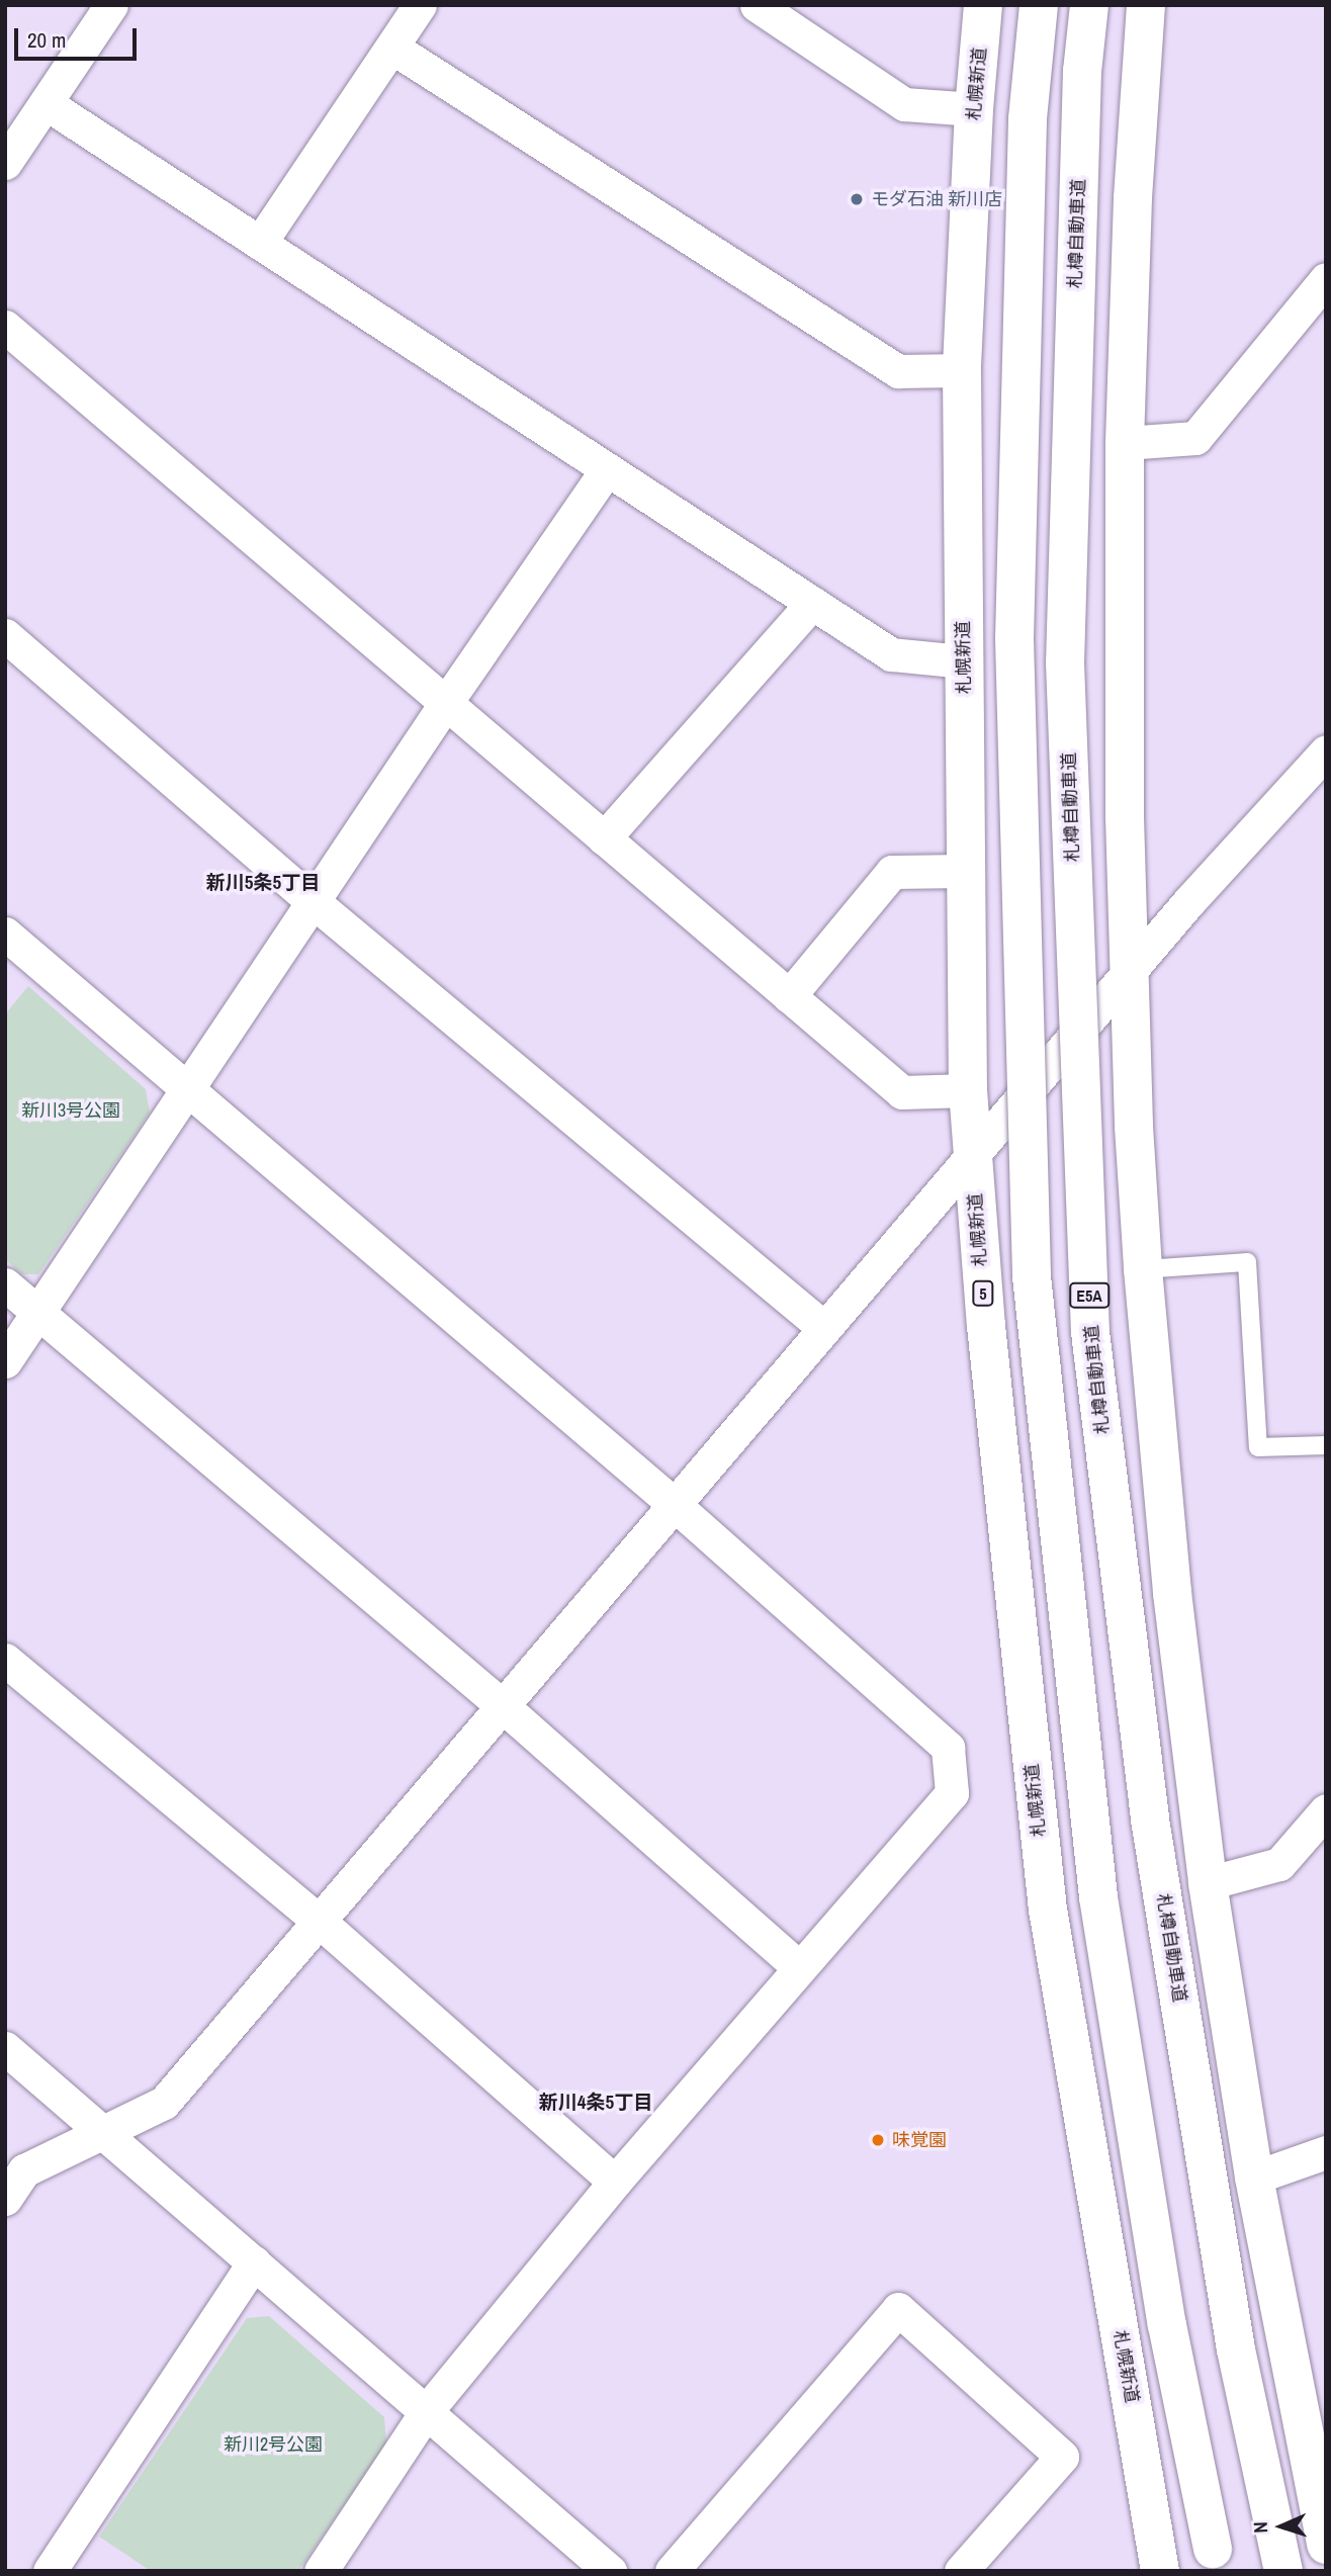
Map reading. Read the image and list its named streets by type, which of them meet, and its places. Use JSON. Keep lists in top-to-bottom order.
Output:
{
  "streets": {
    "highway": [
      "札幌新道",
      "札樽自動車道",
      "5",
      "E5A"
    ]
  },
  "districts": ["新川5条5丁目", "新川4条5丁目"],
  "parks": ["新川3号公園", "新川2号公園"],
  "places": ["モダ石油 新川店", "味覚園"],
  "scale_bar": "20 m",
  "north": "left"
}
